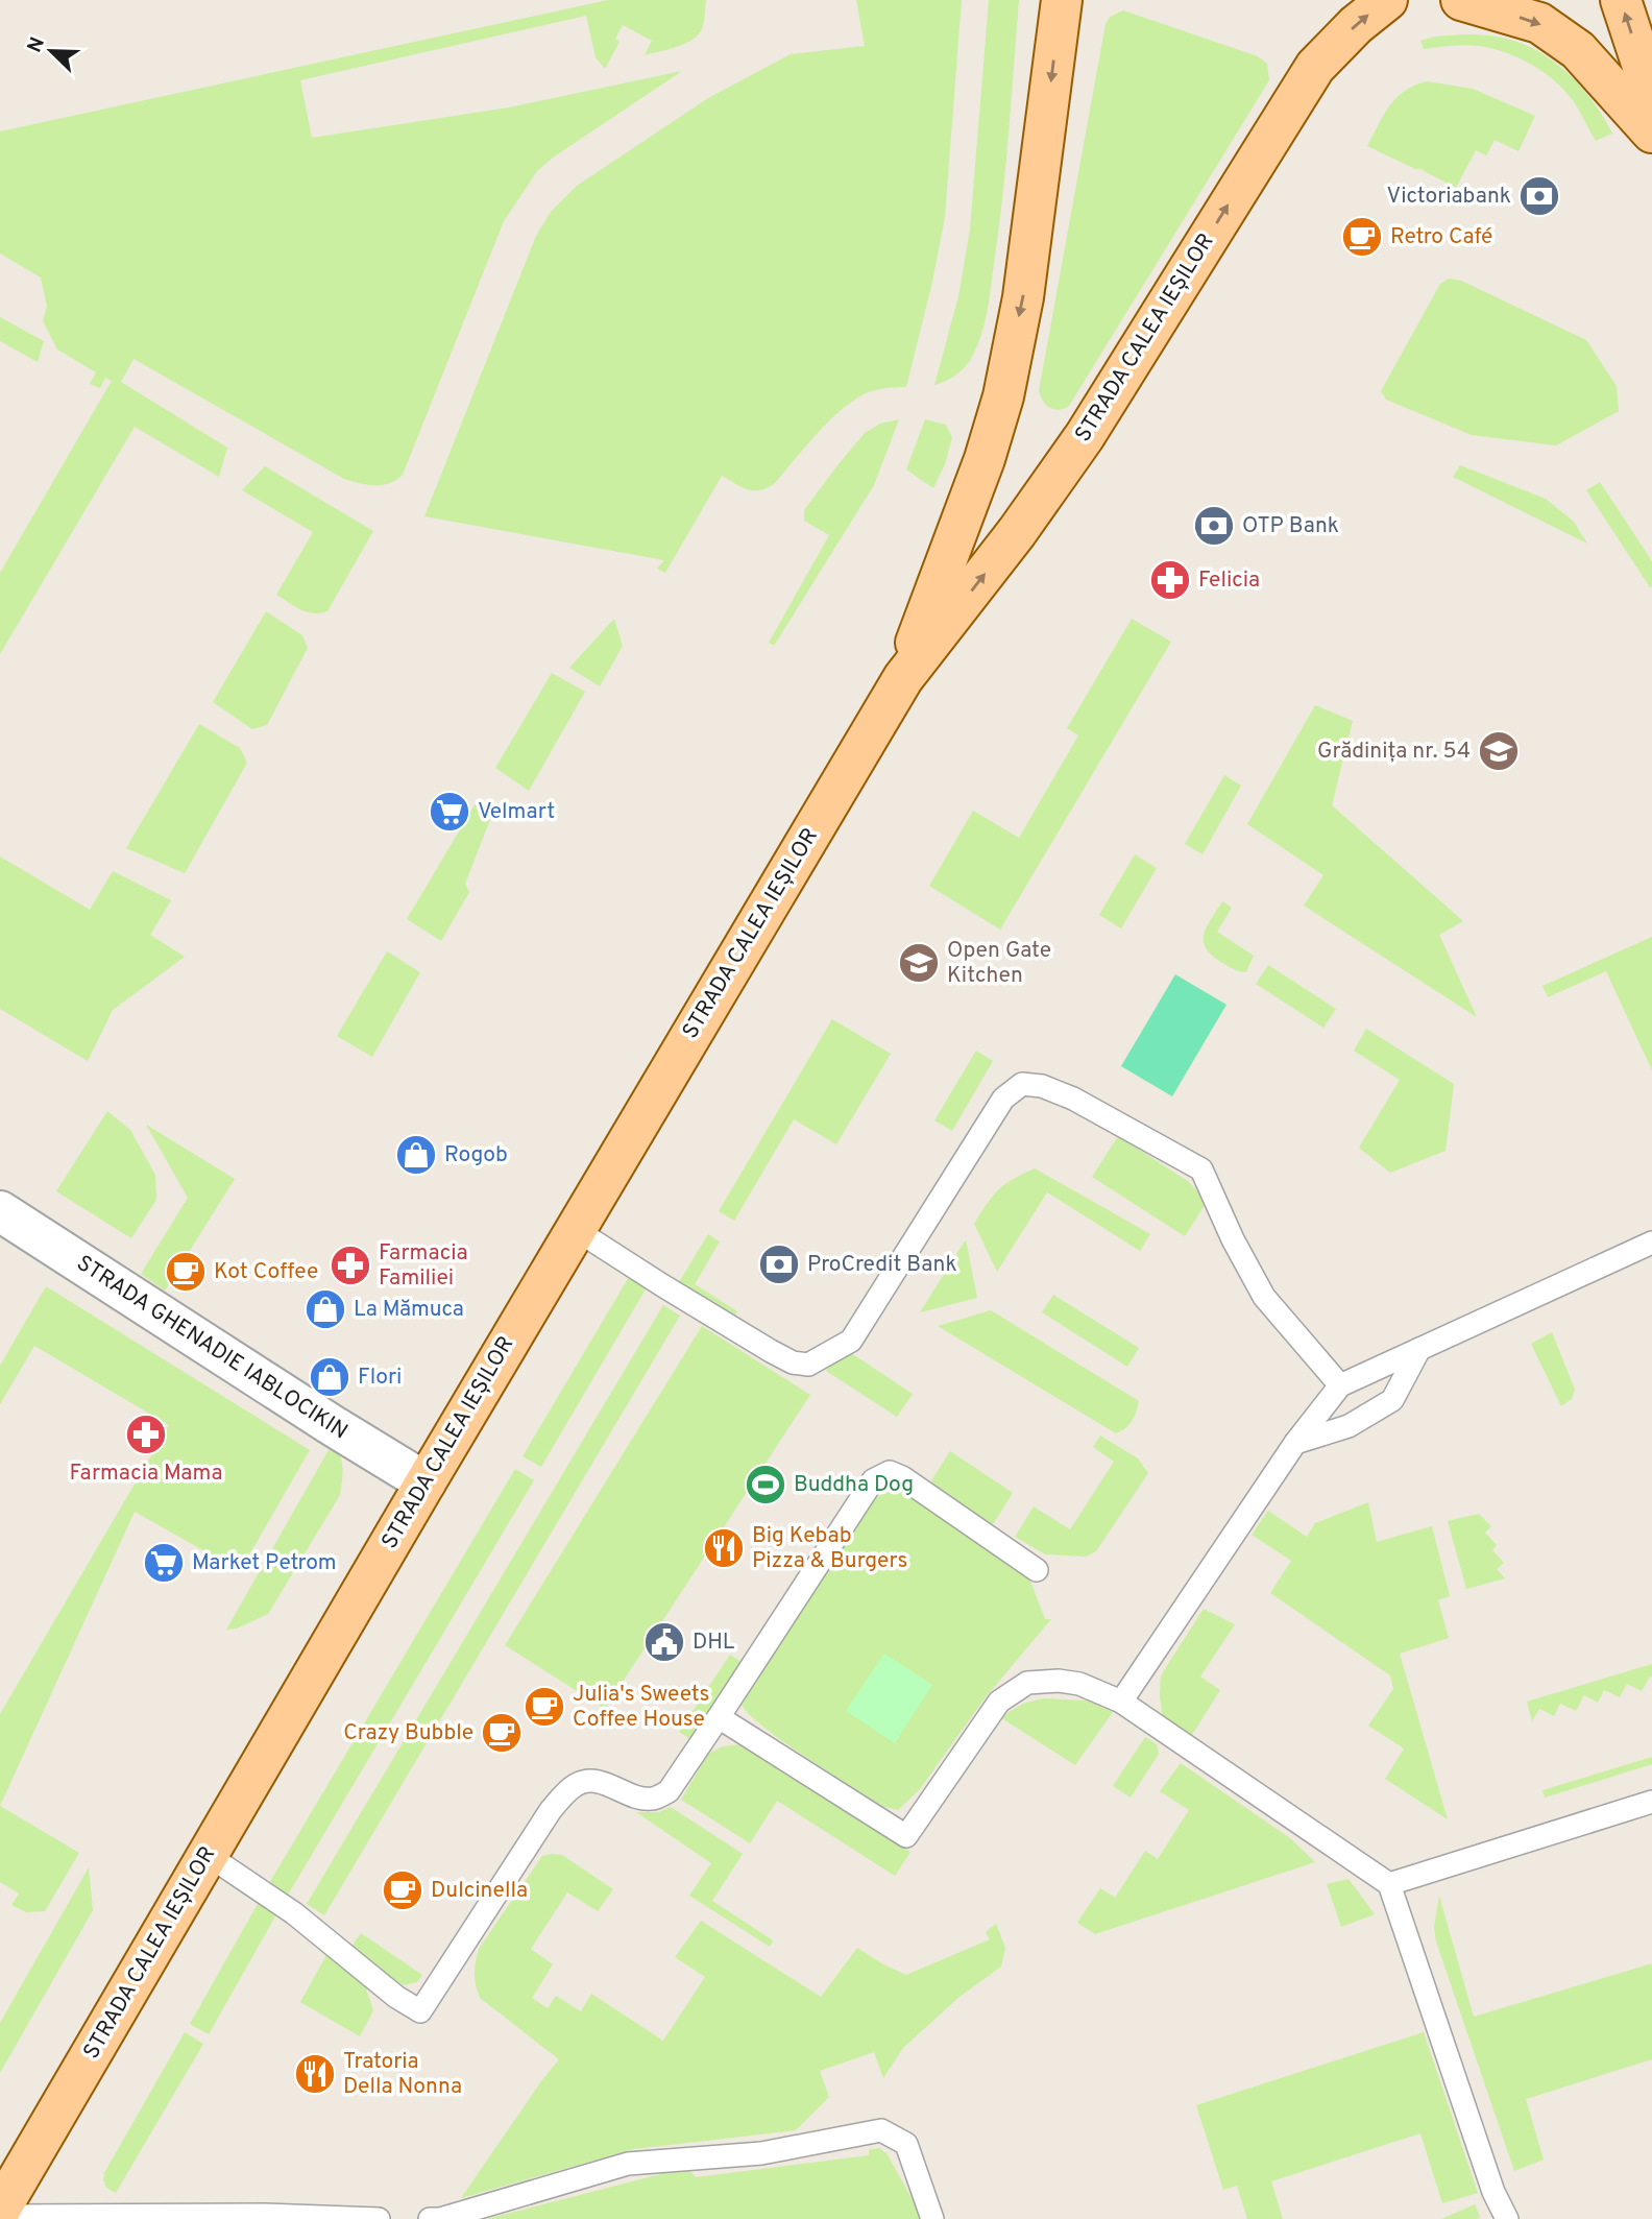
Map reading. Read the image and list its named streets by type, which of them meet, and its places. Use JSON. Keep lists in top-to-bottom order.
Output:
{
  "streets": {
    "main road": ["STRADA CALEA IEȘILOR"],
    "street": ["STRADA GHENADIE IABLOCIKIN"]
  },
  "crossings": [
    ["STRADA CALEA IEȘILOR", "STRADA GHENADIE IABLOCIKIN"]
  ],
  "places": {
    "bank": ["Victoriabank", "OTP Bank", "ProCredit Bank"],
    "cafe": [
      "Retro Café",
      "Kot Coffee",
      "Julia's Sweets Coffee House",
      "Crazy Bubble",
      "Dulcinella"
    ],
    "pharmacy": ["Felicia", "Farmacia Familiei", "Farmacia Mama"],
    "school or university": ["Grădinița nr. 54", "Open Gate Kitchen"],
    "supermarket": ["Velmart", "Market Petrom"],
    "shop": ["Rogob", "La Mămuca", "Flori"],
    "sports": ["Buddha Dog"],
    "restaurant": ["Big Kebab Pizza & Burgers", "Tratoria Della Nonna"],
    "public building": ["DHL"]
  },
  "north": "top left"
}
